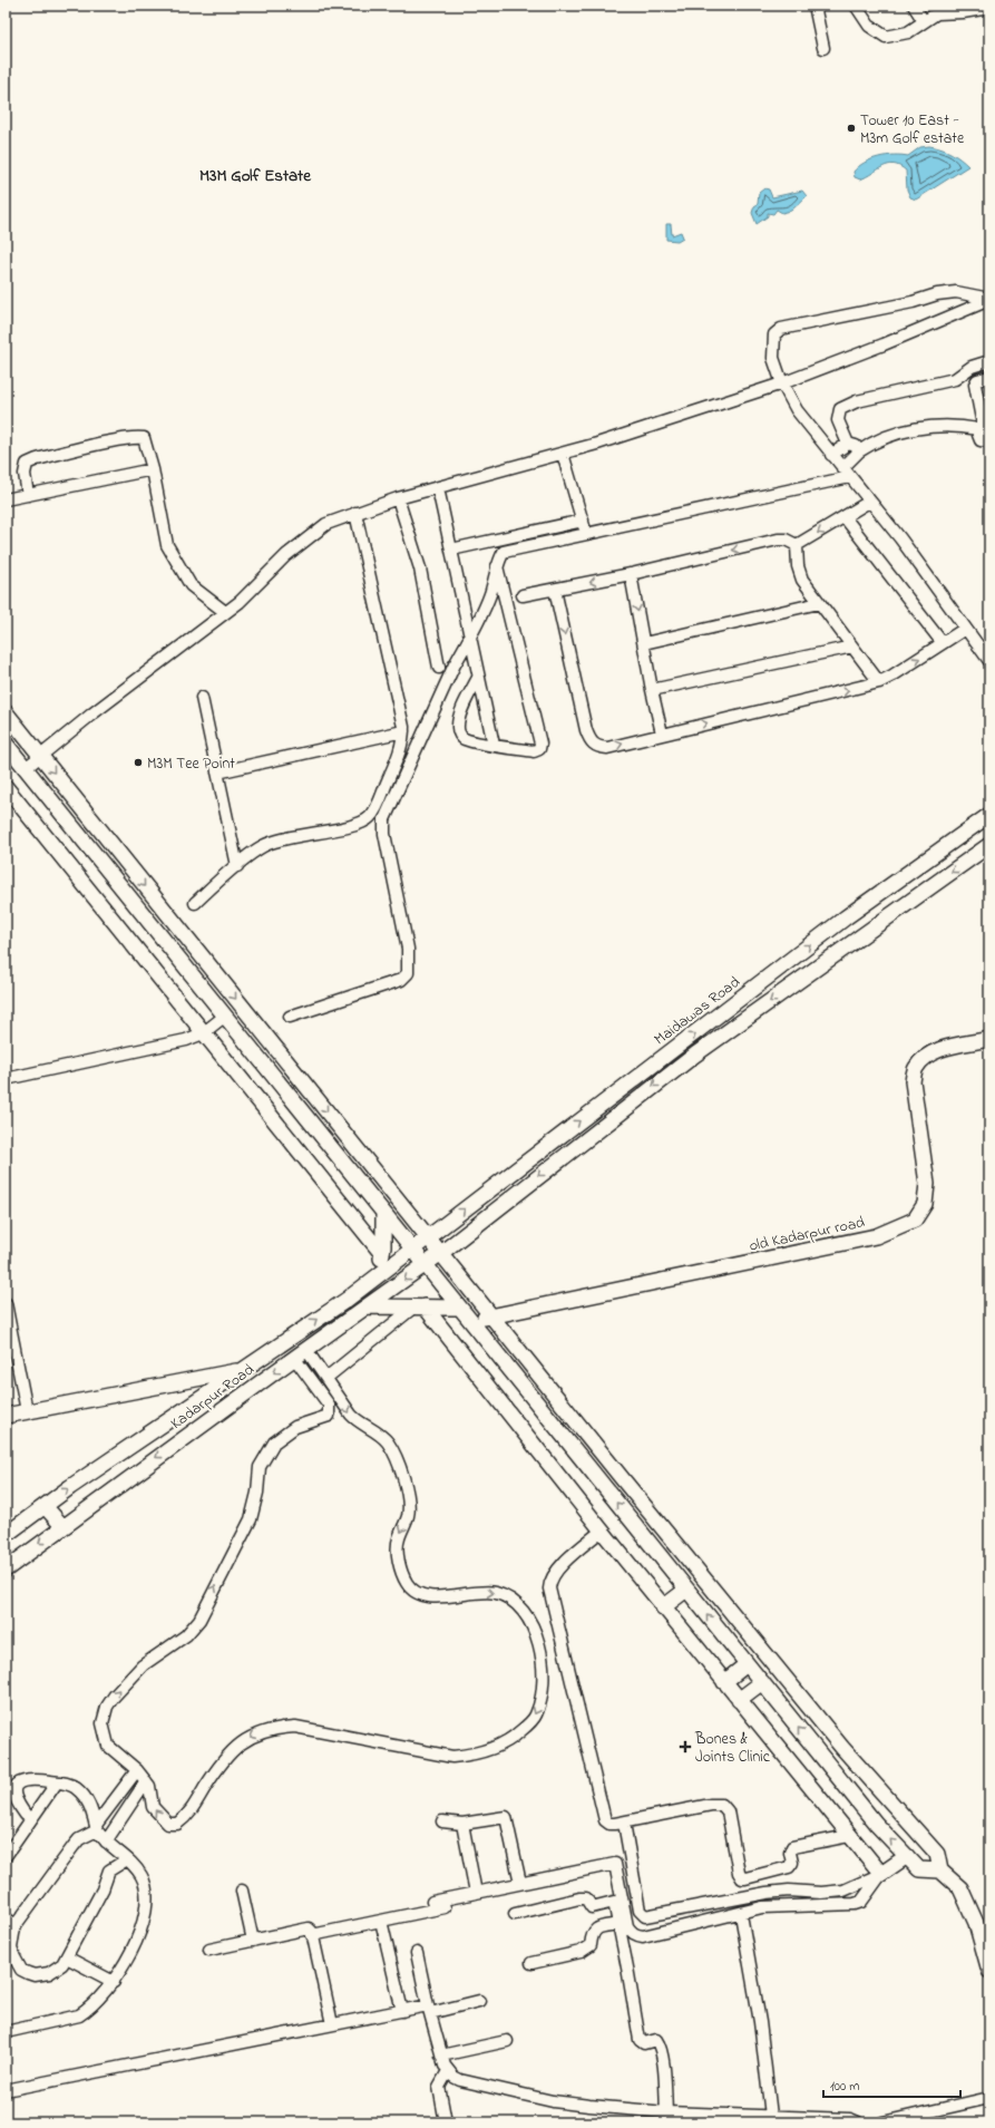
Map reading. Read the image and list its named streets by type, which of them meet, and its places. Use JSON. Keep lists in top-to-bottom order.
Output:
{
  "streets": {
    "street": ["Maidawas Road", "old Kadarpur road", "Kadarpur Road"]
  },
  "crossings": [
    ["Maidawas Road", "Kadarpur Road"]
  ],
  "districts": ["M3M Golf Estate"],
  "places": {
    "other": ["Tower 10 East - M3m Golf estate", "M3M Tee Point"],
    "health": ["Bones & Joints Clinic"]
  },
  "scale_bar": "100 m"
}
